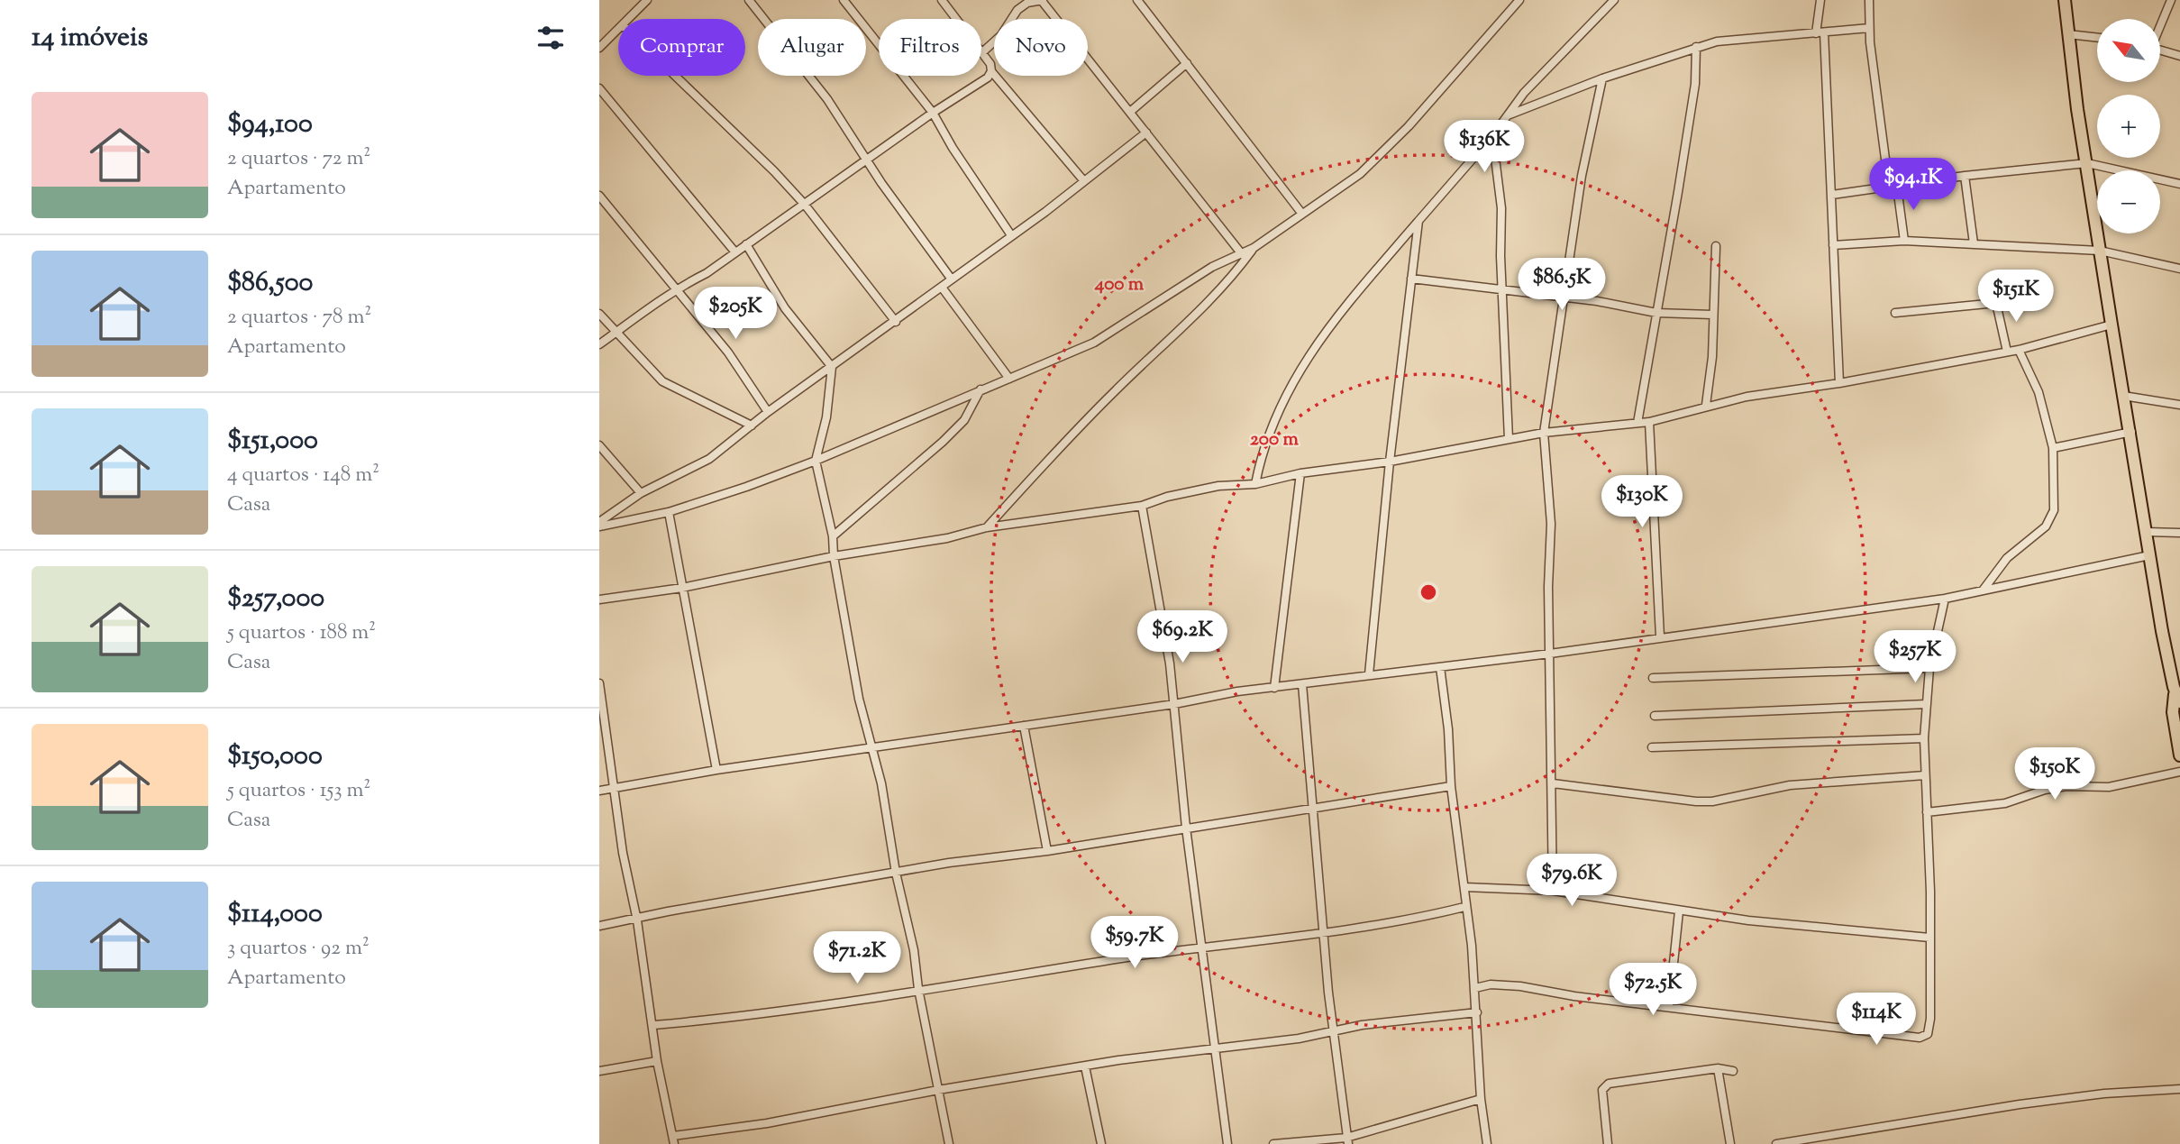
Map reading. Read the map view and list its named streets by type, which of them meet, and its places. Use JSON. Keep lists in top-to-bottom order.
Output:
{
  "north": "top left",
  "page": {
    "heading": "14 imóveis",
    "map_buttons": ["+", "−"],
    "chip": [
      "Comprar",
      "Alugar",
      "Filtros",
      "Novo"
    ],
    "list": [
      {
        "name": "$94,100",
        "note": "2 quartos · 72 m² · Apartamento"
      },
      {
        "name": "$86,500",
        "note": "2 quartos · 78 m² · Apartamento"
      },
      {
        "name": "$151,000",
        "note": "4 quartos · 148 m² · Casa"
      },
      {
        "name": "$257,000",
        "note": "5 quartos · 188 m² · Casa"
      },
      {
        "name": "$150,000",
        "note": "5 quartos · 153 m² · Casa"
      },
      {
        "name": "$114,000",
        "note": "3 quartos · 92 m² · Apartamento"
      }
    ],
    "price": [
      "$136K",
      "$94.1K",
      "$86.5K",
      "$151K",
      "$205K",
      "$130K",
      "$69.2K",
      "$257K",
      "$150K",
      "$79.6K",
      "$59.7K",
      "$71.2K",
      "$72.5K",
      "$114K"
    ]
  },
  "rings": ["400 m", "200 m"]
}
